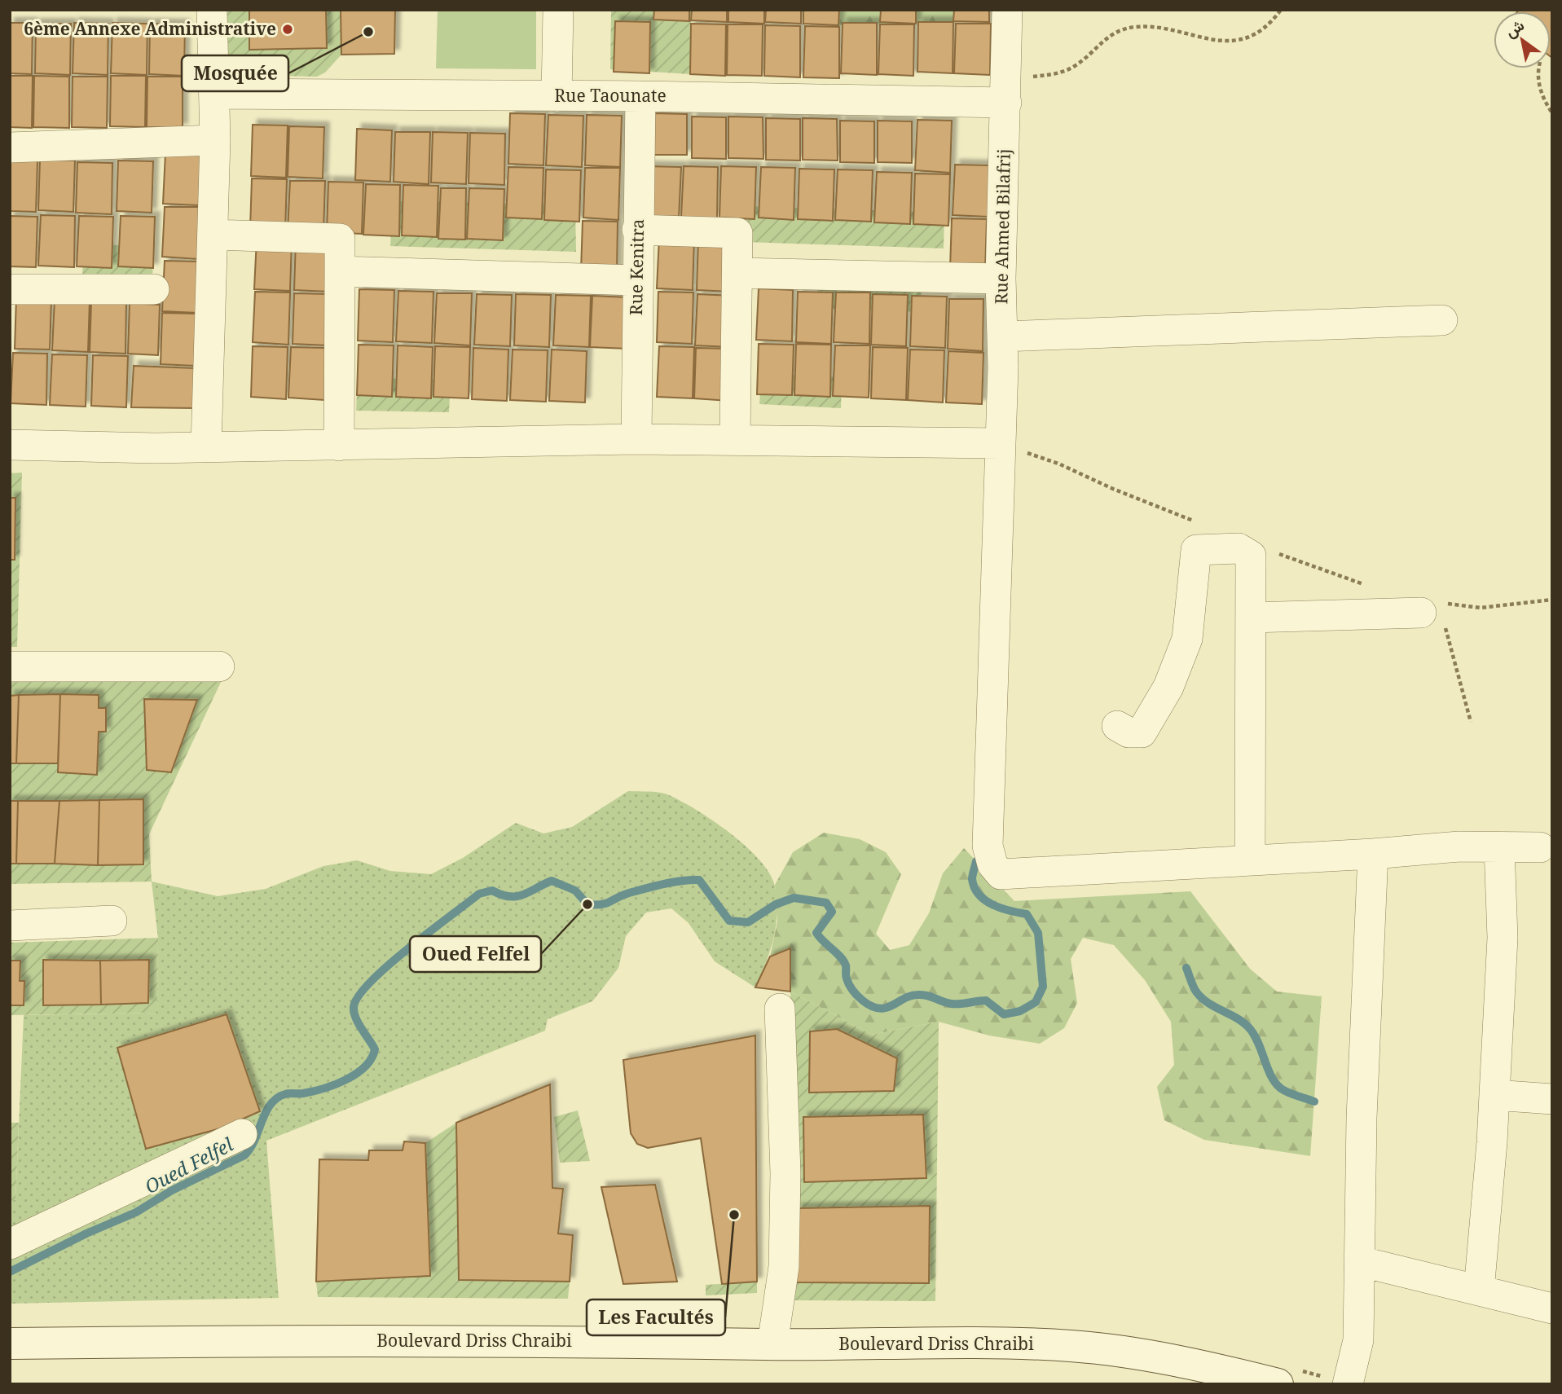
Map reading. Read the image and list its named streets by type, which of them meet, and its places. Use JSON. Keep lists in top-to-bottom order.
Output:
{
  "streets": {
    "main road": ["Boulevard Driss Chraibi"],
    "street": ["Rue Taounate", "Rue Ahmed Bilafrij", "Rue Kenitra"]
  },
  "crossings": [
    ["Rue Taounate", "Rue Ahmed Bilafrij"],
    ["Rue Taounate", "Rue Kenitra"]
  ],
  "water": ["Oued Felfel"],
  "places": [
    "6ème Annexe Administrative",
    "Mosquée",
    "Oued Felfel",
    "Les Facultés"
  ],
  "north": "top left"
}
